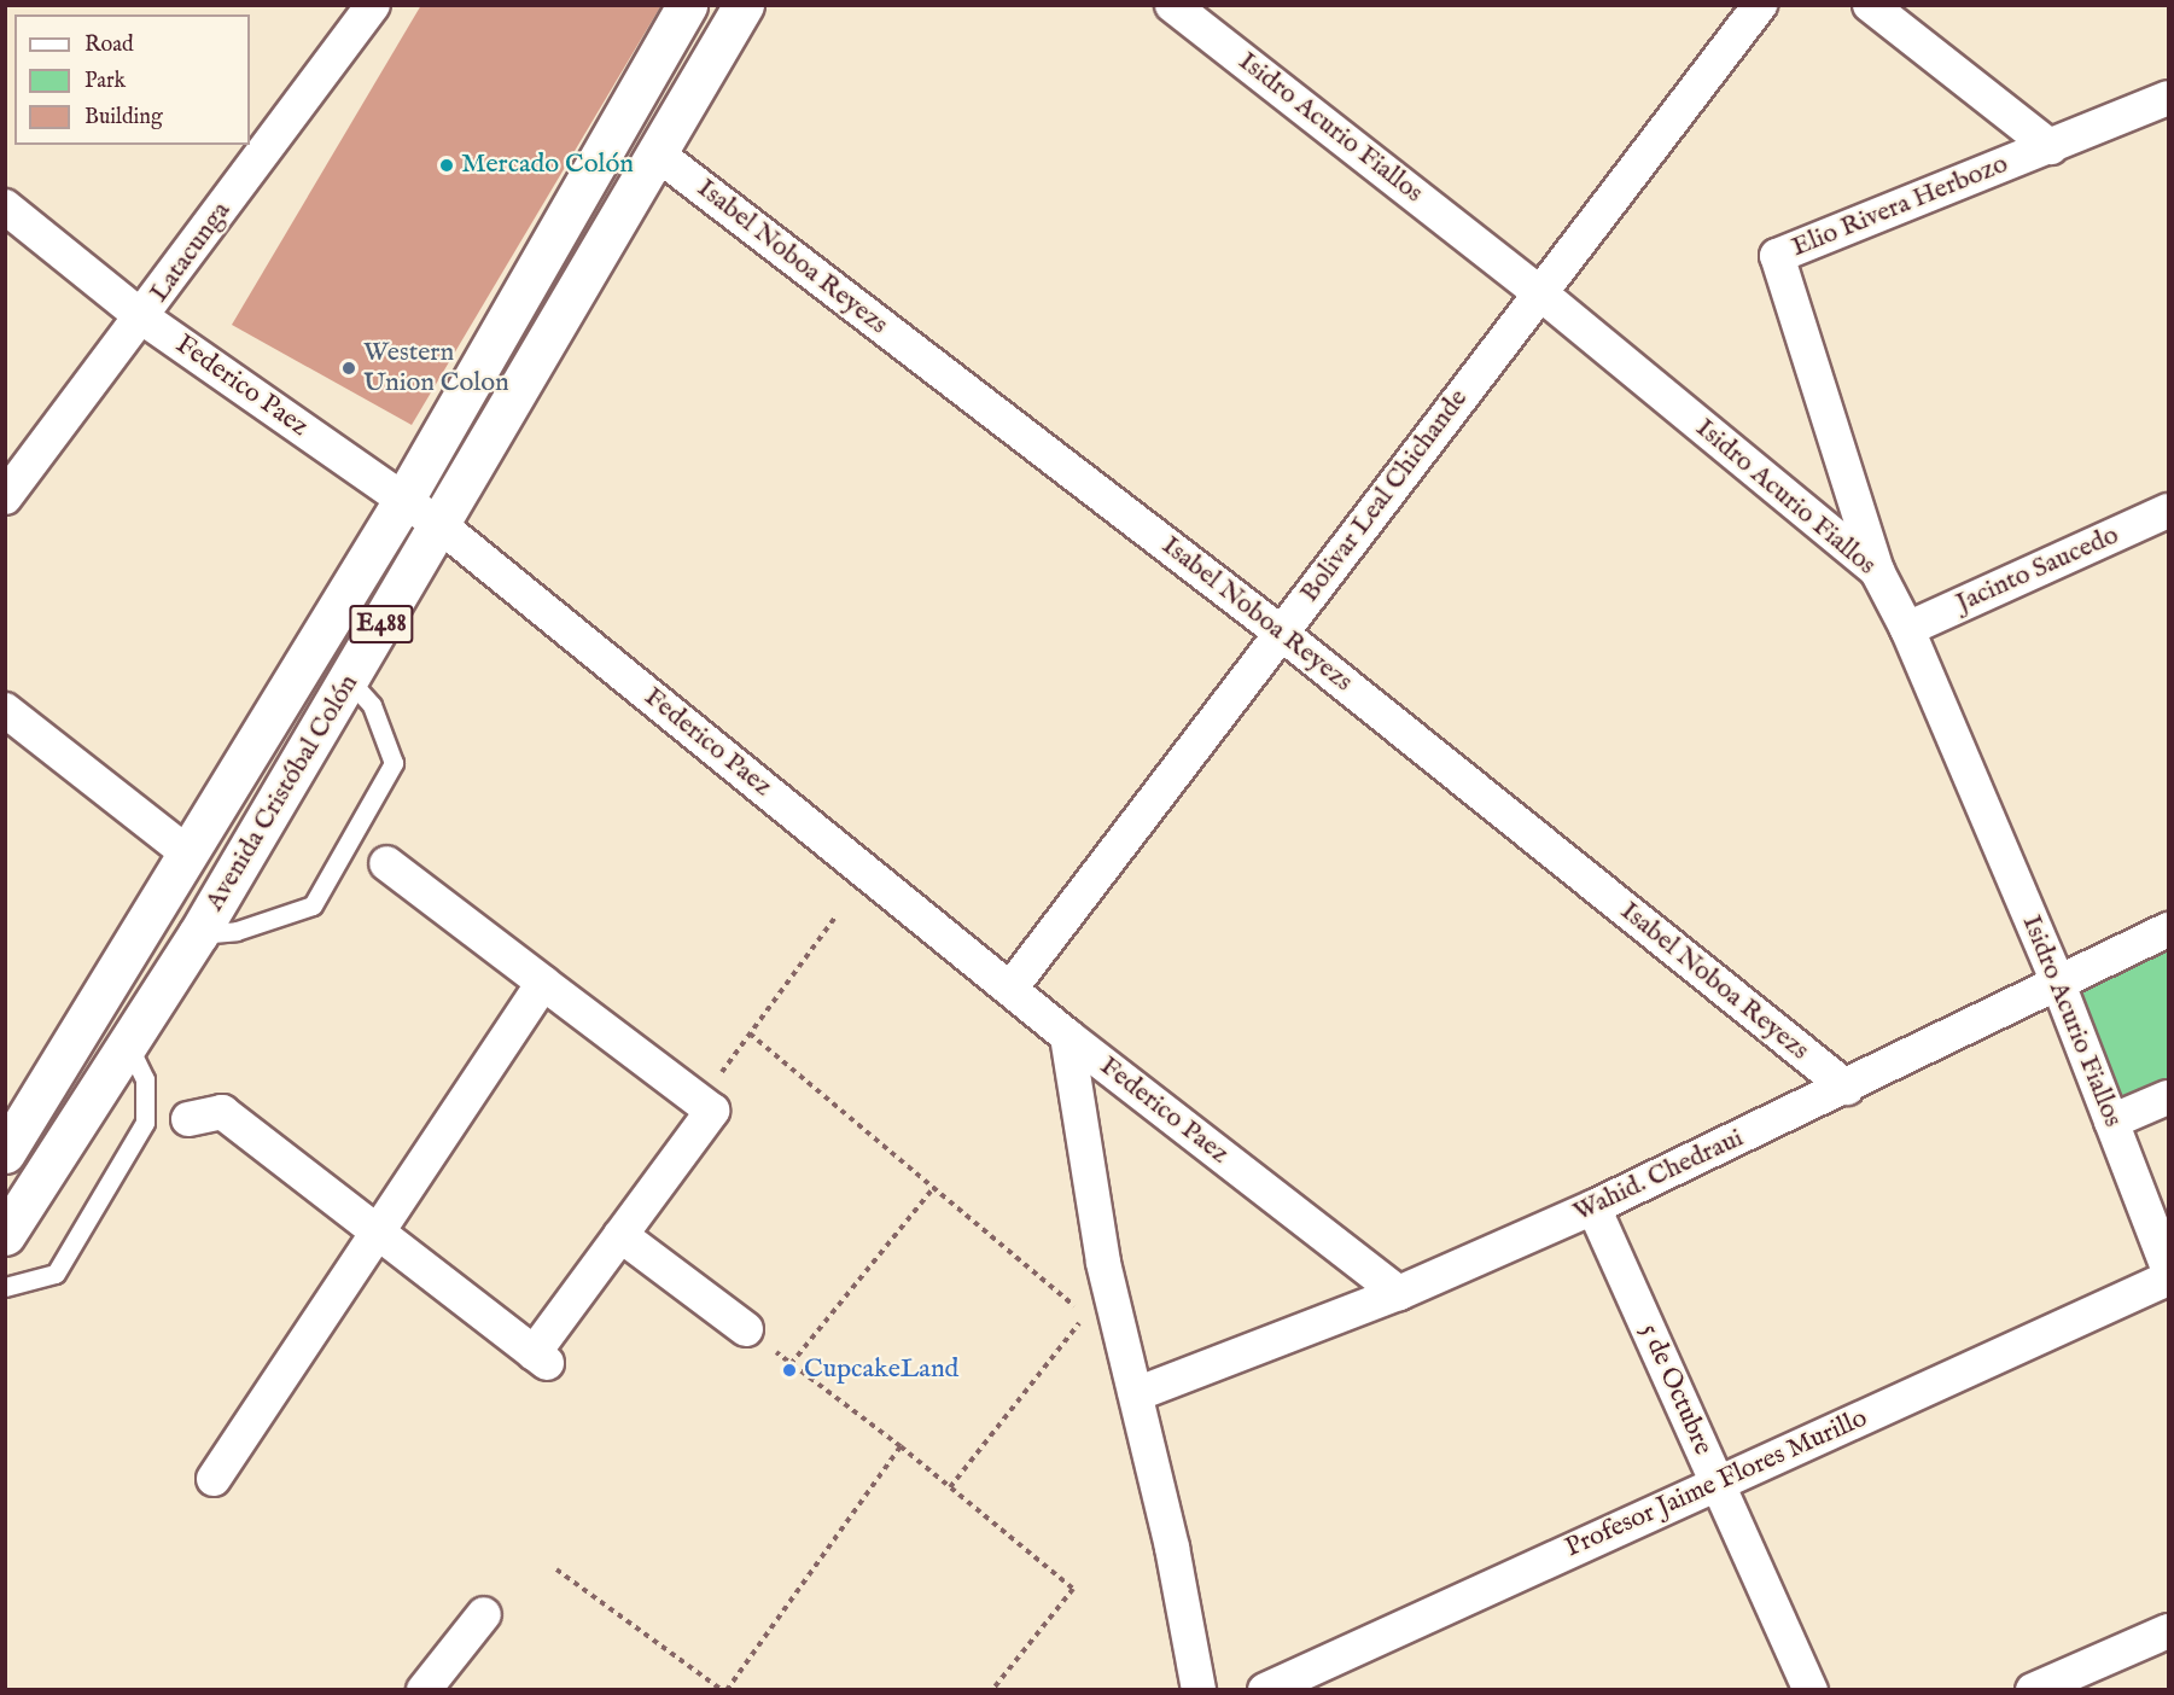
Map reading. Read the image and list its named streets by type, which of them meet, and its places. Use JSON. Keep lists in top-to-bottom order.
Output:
{
  "streets": {
    "main road": ["E488", "Avenida Cristóbal Colón"],
    "street": [
      "Isidro Acurio Fiallos",
      "Elio Rivera Herbozo",
      "Latacunga",
      "Isabel Noboa Reyezs",
      "Federico Paez",
      "Bolivar Leal Chichande",
      "Jacinto Saucedo",
      "Wahid. Chedraui",
      "5 de Octubre",
      "Profesor Jaime Flores Murillo"
    ]
  },
  "crossings": [
    ["Isidro Acurio Fiallos", "Elio Rivera Herbozo"],
    ["Isidro Acurio Fiallos", "Bolivar Leal Chichande"],
    ["Isidro Acurio Fiallos", "Jacinto Saucedo"],
    ["Isidro Acurio Fiallos", "Wahid. Chedraui"],
    ["Latacunga", "Federico Paez"],
    ["Isabel Noboa Reyezs", "Bolivar Leal Chichande"],
    ["Isabel Noboa Reyezs", "Avenida Cristóbal Colón"],
    ["Isabel Noboa Reyezs", "Wahid. Chedraui"],
    ["Federico Paez", "Bolivar Leal Chichande"],
    ["Federico Paez", "Avenida Cristóbal Colón"],
    ["Federico Paez", "Wahid. Chedraui"],
    ["Wahid. Chedraui", "5 de Octubre"],
    ["5 de Octubre", "Profesor Jaime Flores Murillo"]
  ],
  "places": ["Mercado Colón", "Western Union Colon", "CupcakeLand"],
  "legend": ["Road", "Park", "Building"]
}
